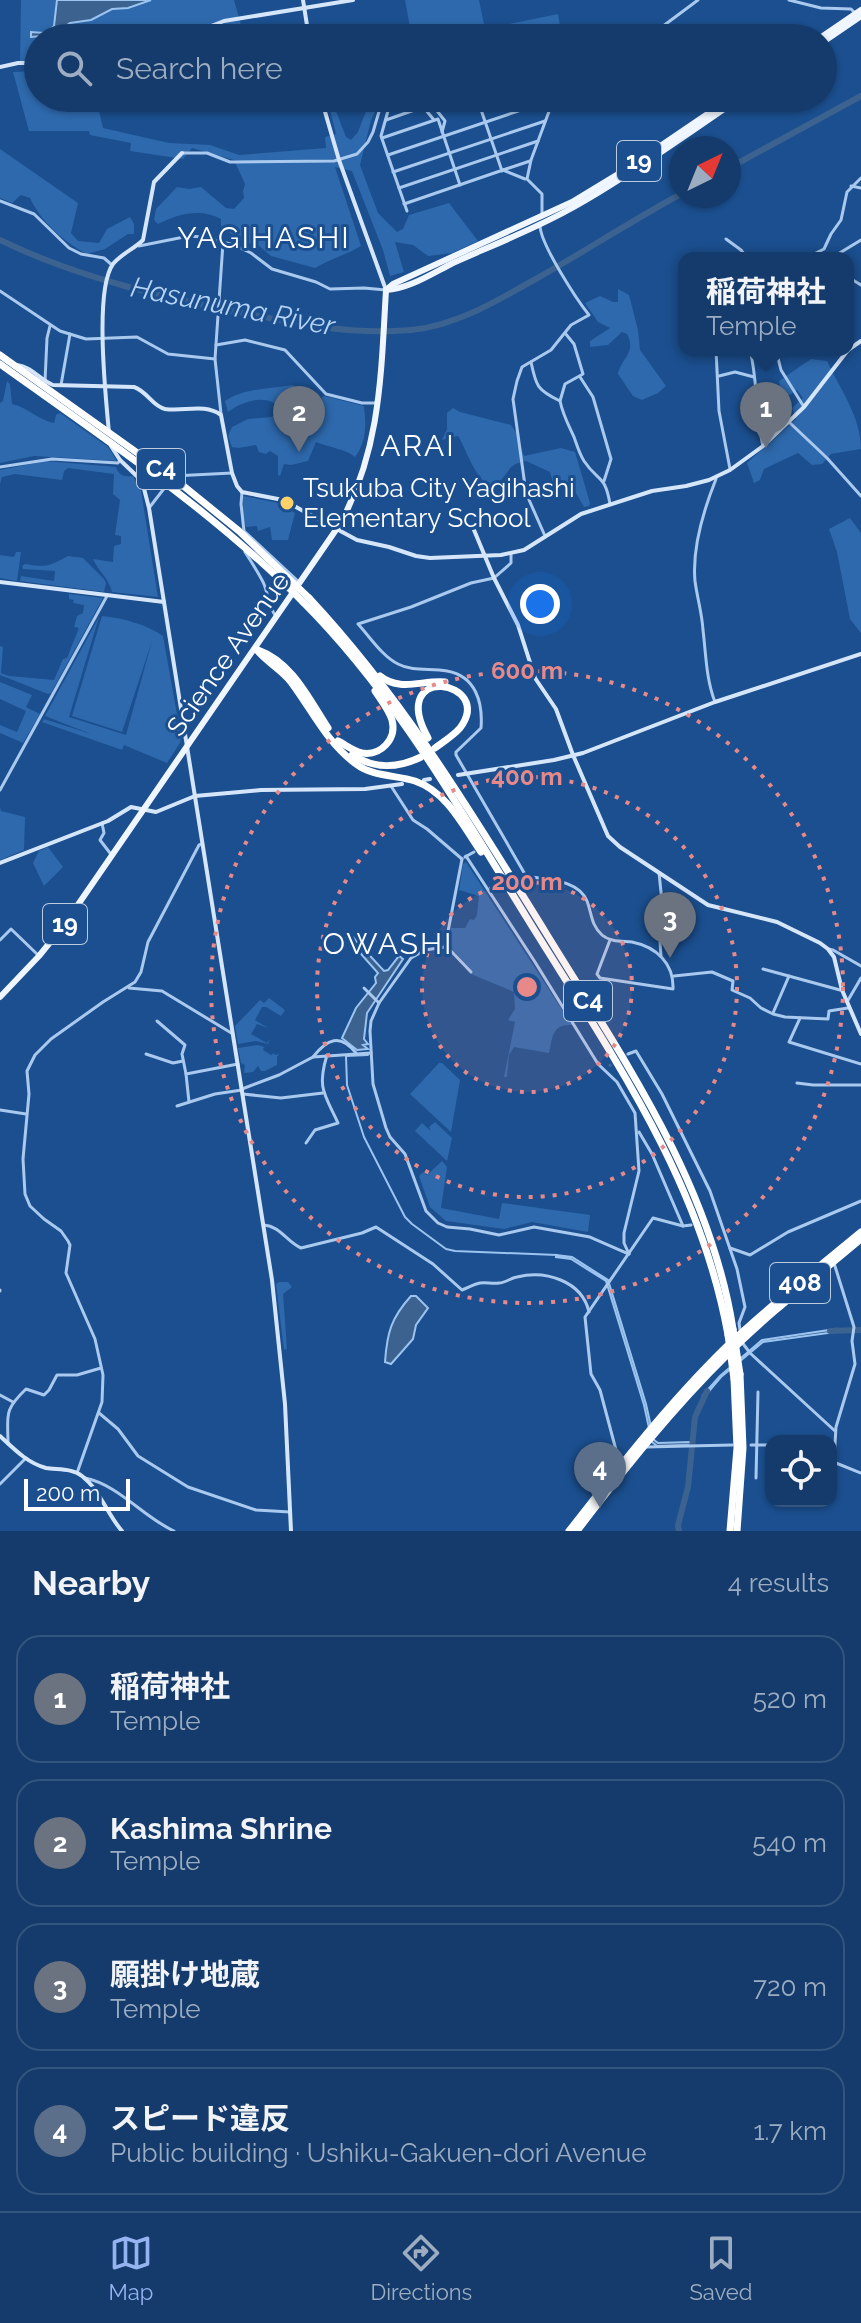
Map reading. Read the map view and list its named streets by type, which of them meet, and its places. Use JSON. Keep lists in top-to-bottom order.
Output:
{
  "streets": {
    "highway": ["C4", "408"],
    "main road": ["19", "Science Avenue"]
  },
  "crossings": [
    ["19", "Science Avenue"],
    ["C4", "408"]
  ],
  "districts": ["YAGIHASHI", "ARAI", "OWASHI"],
  "water": ["Hasunuma River"],
  "places": ["Tsukuba City Yagihashi Elementary School"],
  "scale_bar": "200 m",
  "north": "top right",
  "page": {
    "search": "Search here",
    "popup": ["稲荷神社", "Temple"],
    "pins": [
      "1",
      "2",
      "3",
      "4"
    ],
    "scale": "200 m",
    "heading": ["Nearby", "4 results"],
    "list": [
      {
        "mark": "1",
        "name": "稲荷神社",
        "note": "Temple",
        "value": "520 m"
      },
      {
        "mark": "2",
        "name": "Kashima Shrine",
        "note": "Temple",
        "value": "540 m"
      },
      {
        "mark": "3",
        "name": "願掛け地蔵",
        "note": "Temple",
        "value": "720 m"
      },
      {
        "mark": "4",
        "name": "スピード違反",
        "note": "Public building · Ushiku-Gakuen-dori Avenue",
        "value": "1.7 km"
      }
    ],
    "nav": ["Map", "Directions", "Saved"]
  },
  "rings": ["600 m", "400 m", "200 m"]
}
